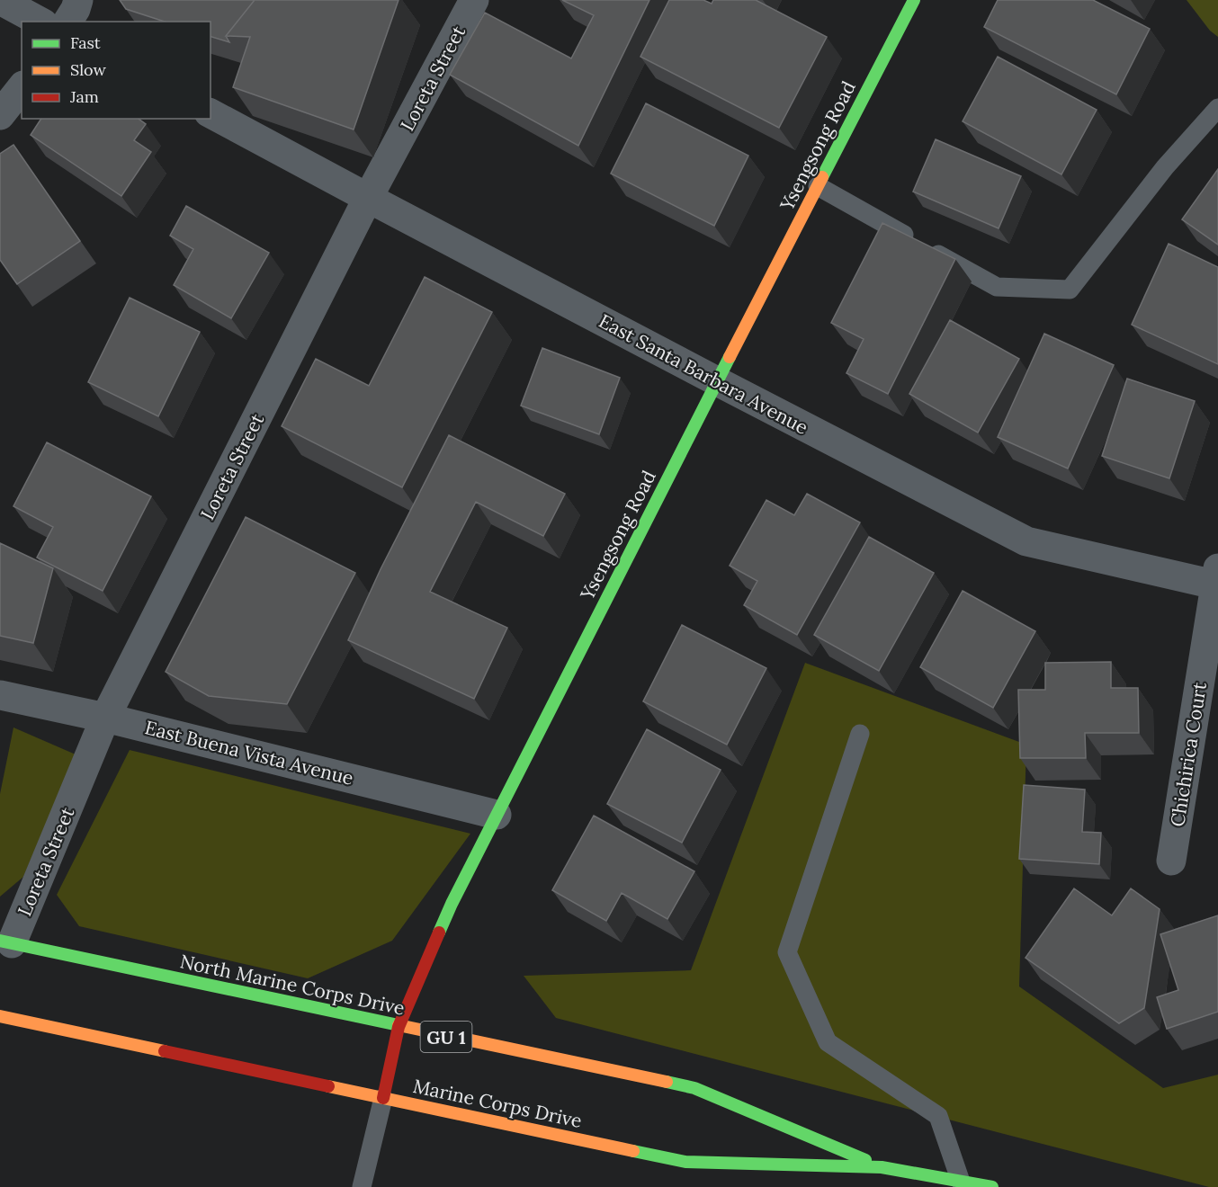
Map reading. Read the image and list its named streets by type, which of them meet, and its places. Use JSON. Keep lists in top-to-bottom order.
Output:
{
  "streets": {
    "main road": [
      "Ysengsong Road",
      "North Marine Corps Drive",
      "GU 1",
      "Marine Corps Drive"
    ],
    "street": [
      "Loreta Street",
      "East Santa Barbara Avenue",
      "East Buena Vista Avenue",
      "Chichirica Court"
    ]
  },
  "crossings": [
    ["Loreta Street", "East Santa Barbara Avenue"],
    ["Loreta Street", "East Buena Vista Avenue"],
    ["Loreta Street", "North Marine Corps Drive"],
    ["Ysengsong Road", "East Santa Barbara Avenue"],
    ["Ysengsong Road", "East Buena Vista Avenue"],
    ["Ysengsong Road", "North Marine Corps Drive"],
    ["Ysengsong Road", "Marine Corps Drive"],
    ["East Santa Barbara Avenue", "Chichirica Court"],
    ["North Marine Corps Drive", "Marine Corps Drive"]
  ],
  "legend": ["Fast", "Slow", "Jam"]
}
